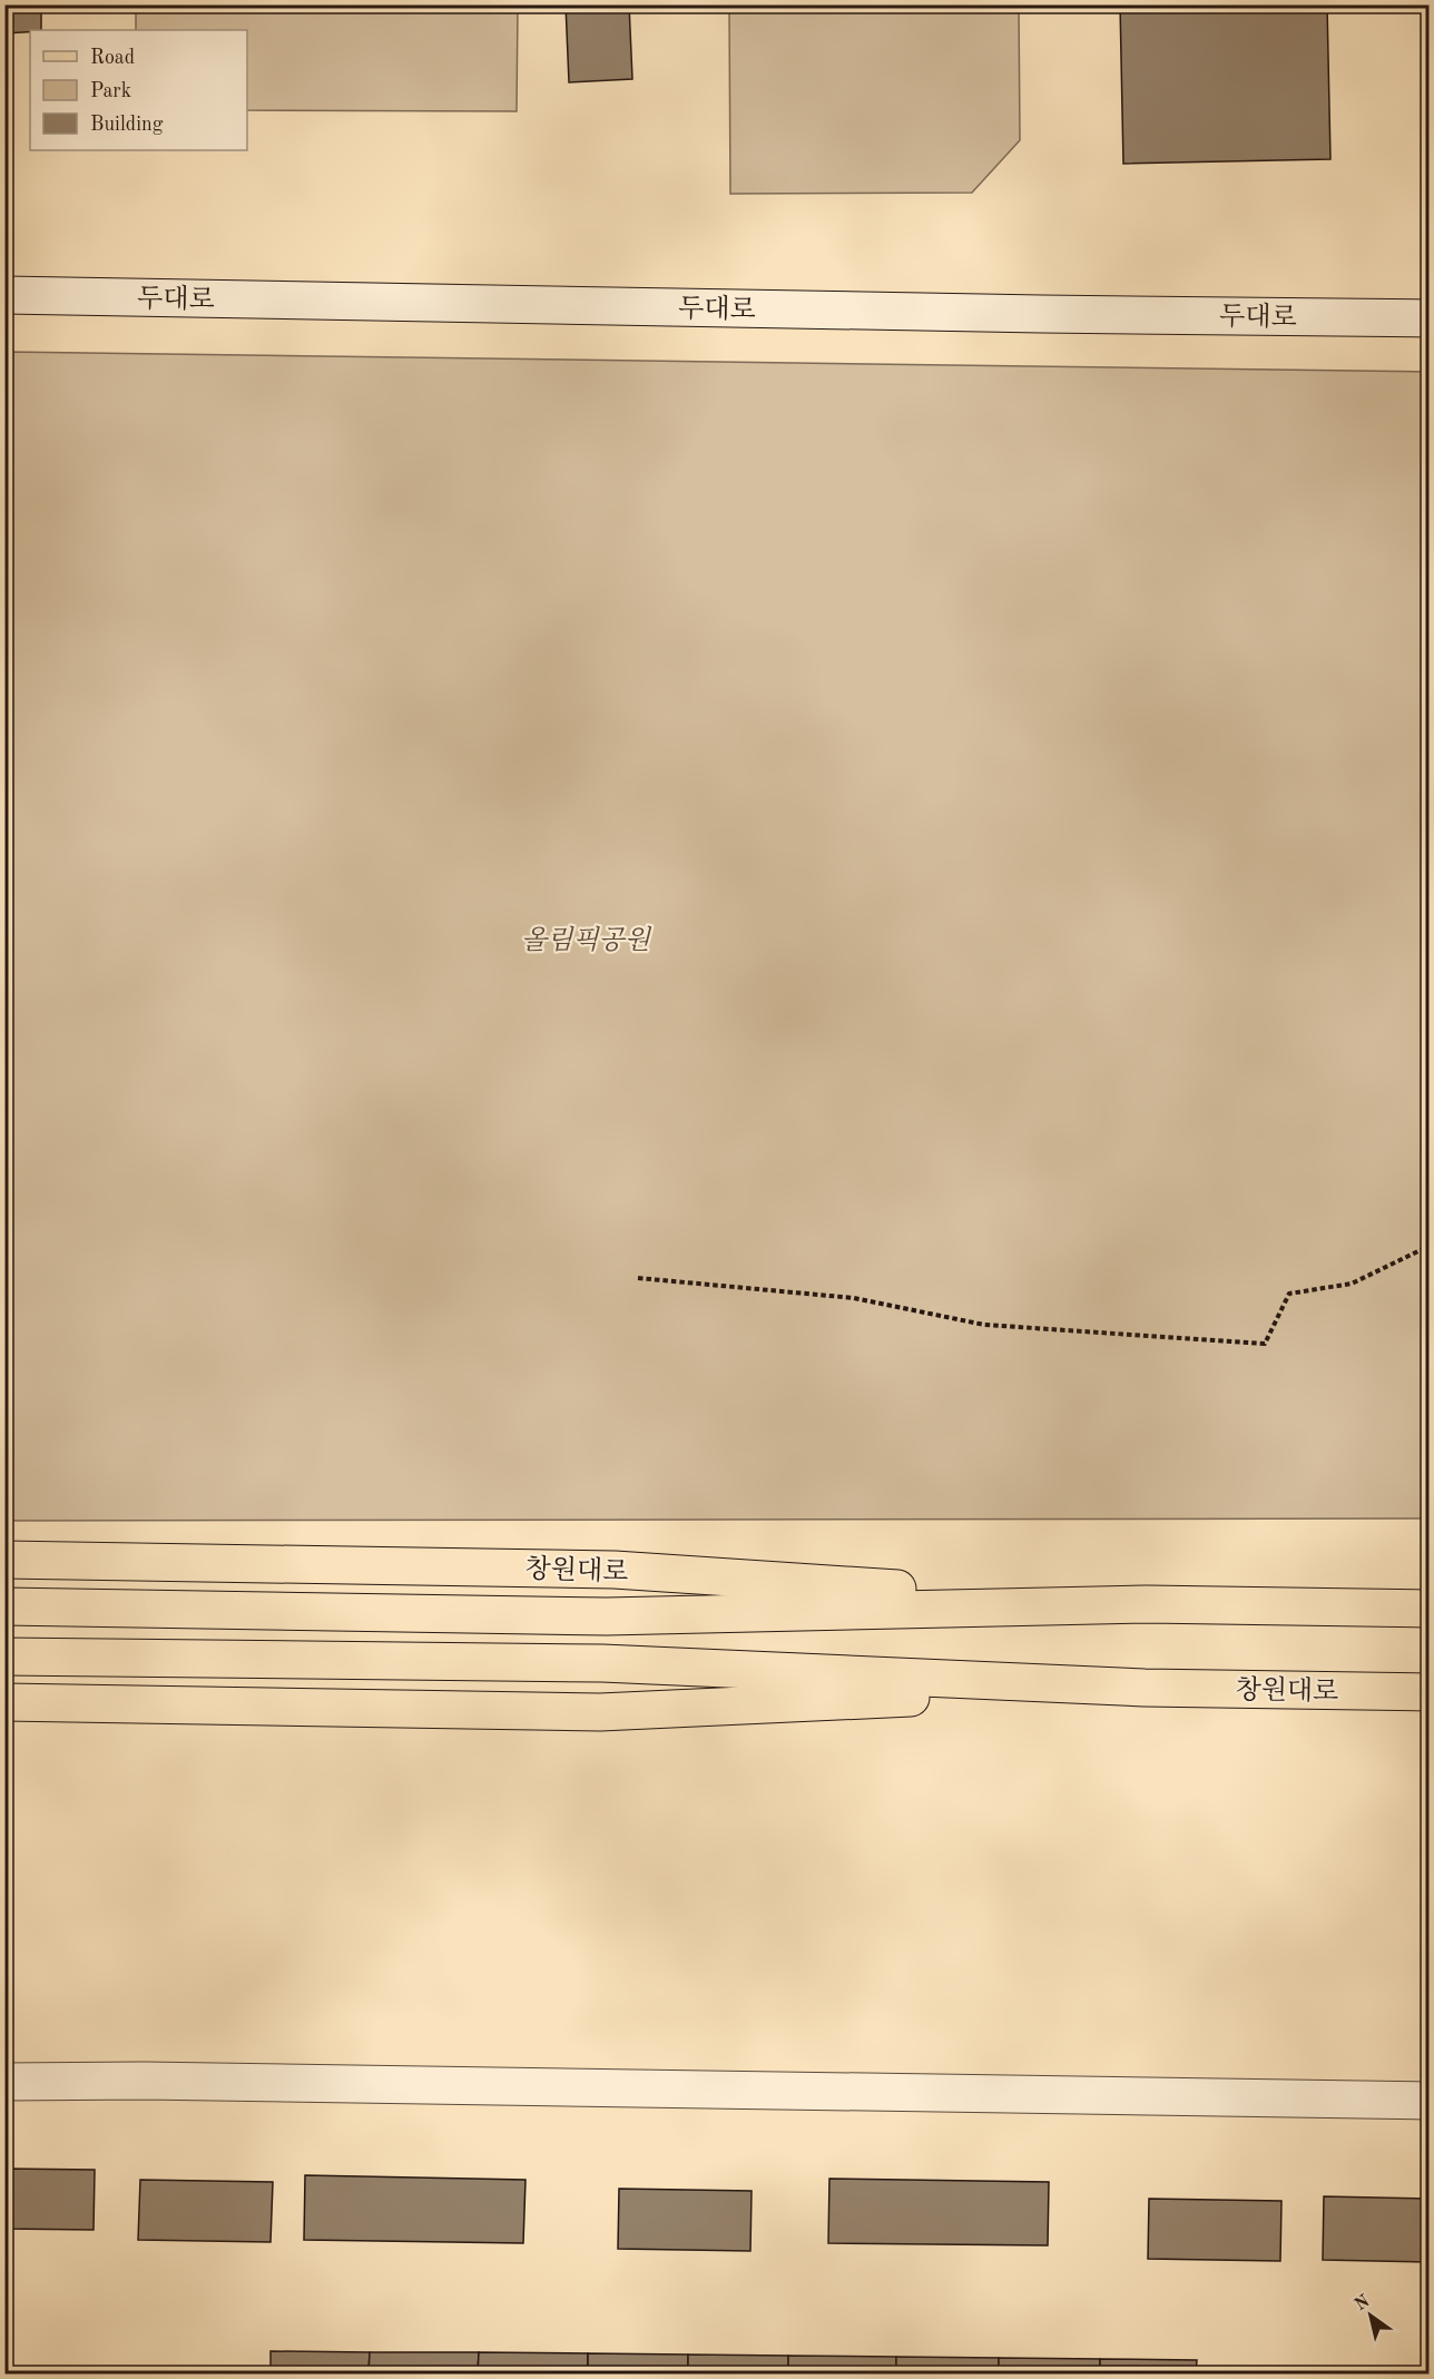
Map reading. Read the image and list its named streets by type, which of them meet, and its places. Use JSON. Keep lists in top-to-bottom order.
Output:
{
  "streets": {
    "main road": ["창원대로"],
    "street": ["두대로"]
  },
  "parks": ["올림픽공원"],
  "legend": ["Road", "Park", "Building"],
  "north": "top left"
}
